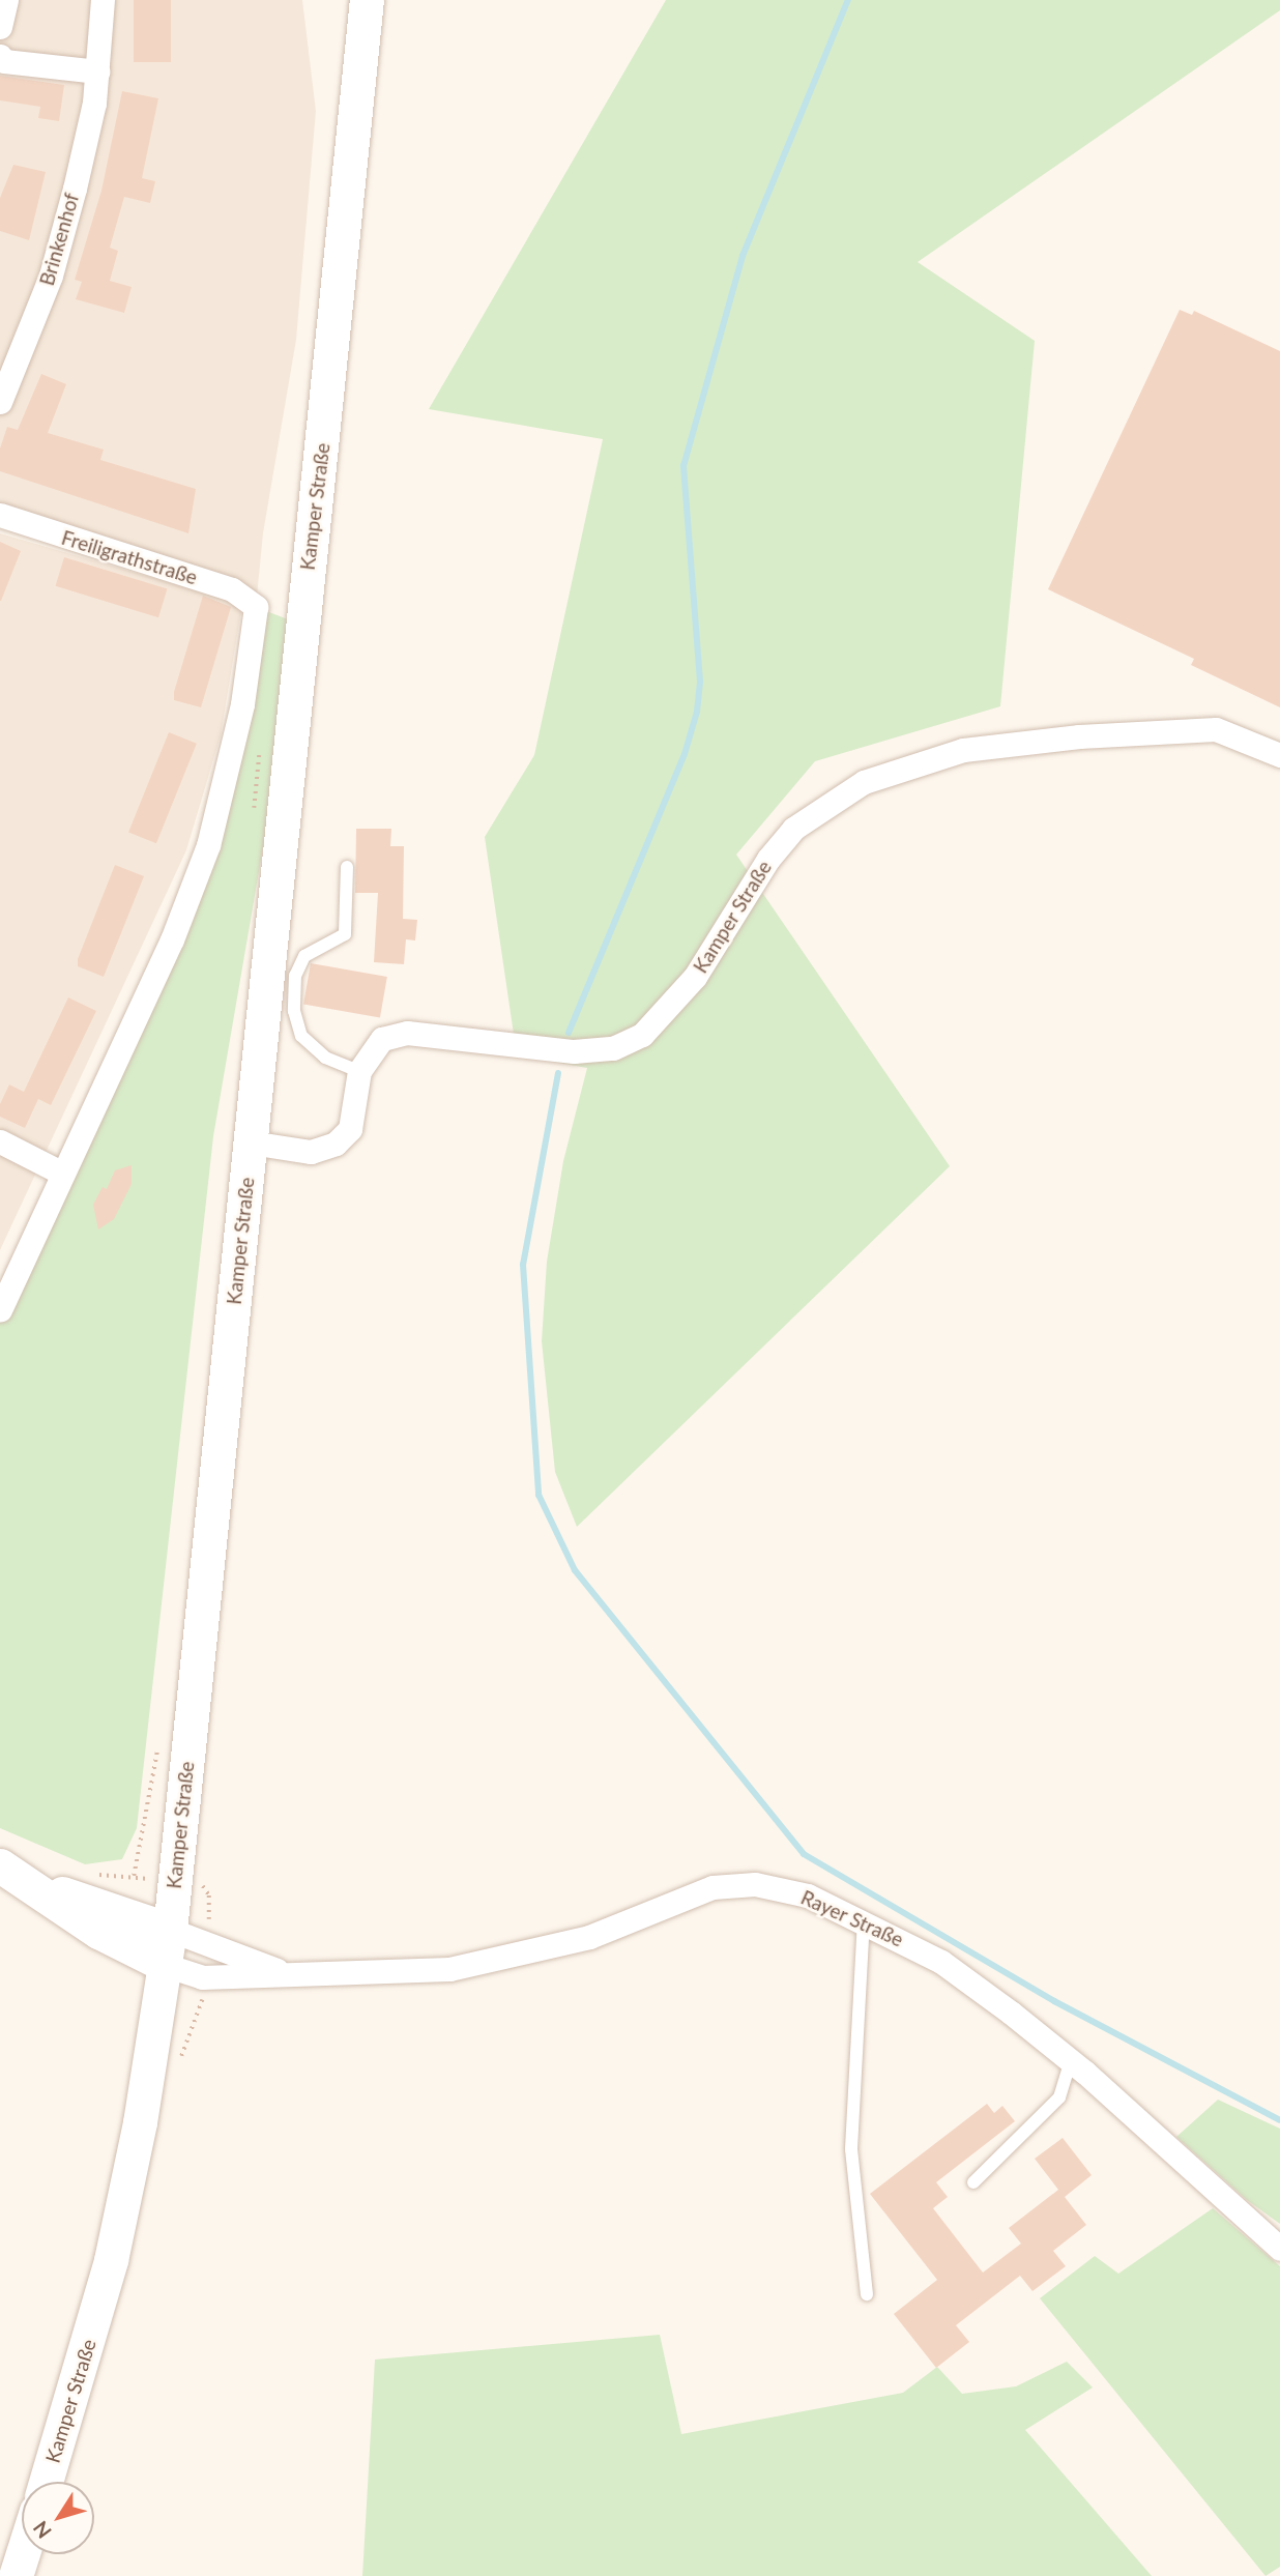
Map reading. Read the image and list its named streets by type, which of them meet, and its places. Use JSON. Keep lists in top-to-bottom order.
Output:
{
  "streets": {
    "main road": ["Kamper Straße"],
    "street": ["Brinkenhof", "Freiligrathstraße", "Rayer Straße"]
  },
  "crossings": [
    ["Kamper Straße", "Rayer Straße"]
  ],
  "north": "bottom left"
}
